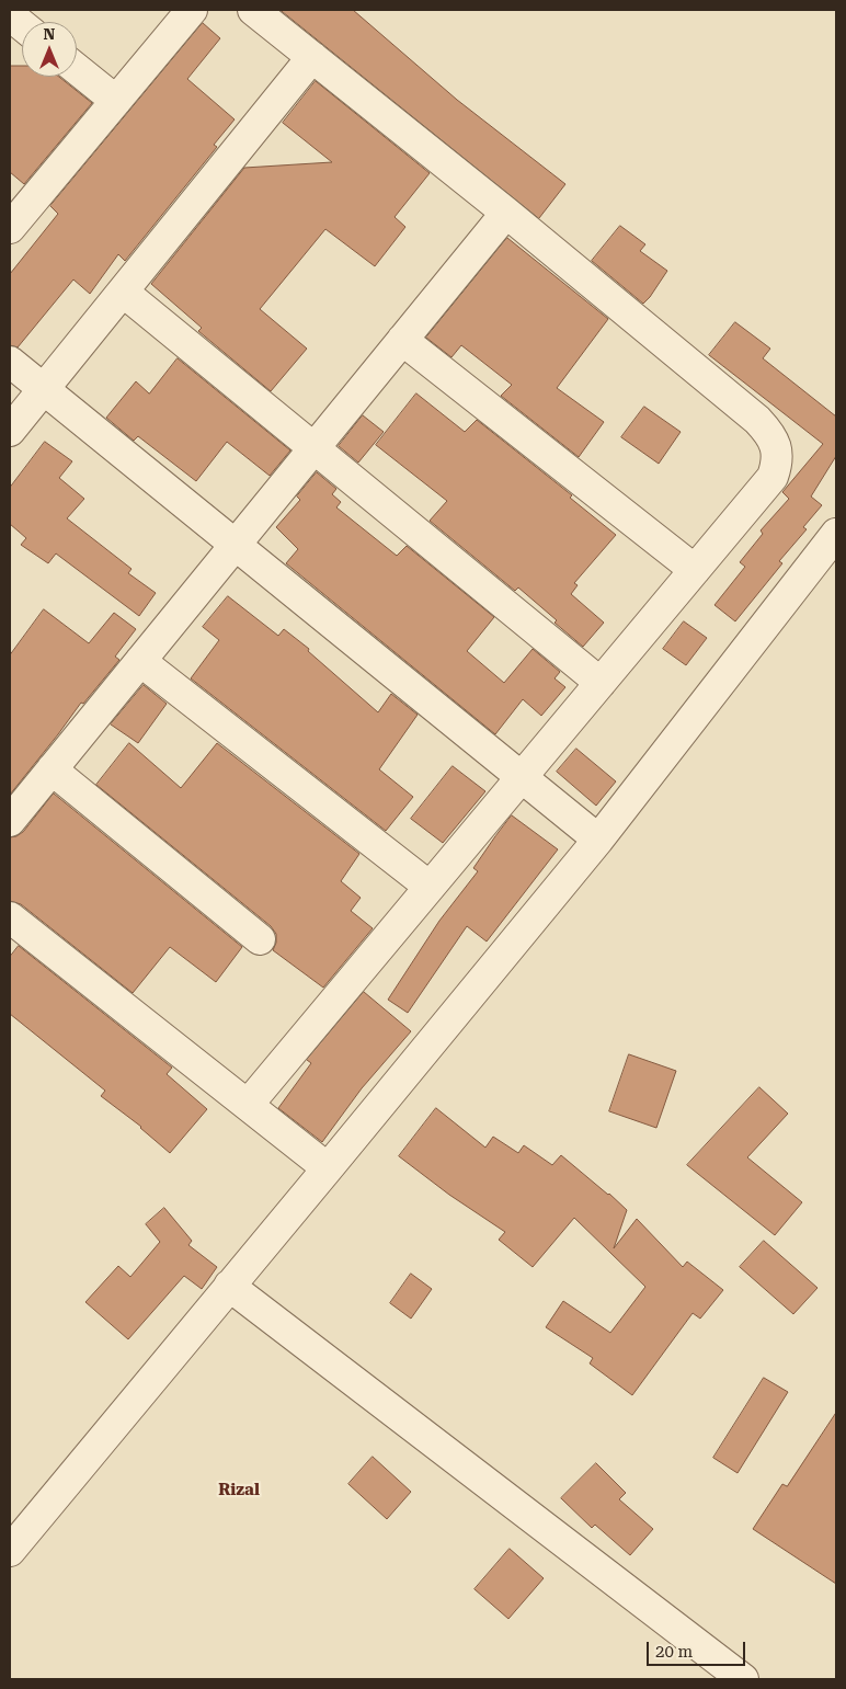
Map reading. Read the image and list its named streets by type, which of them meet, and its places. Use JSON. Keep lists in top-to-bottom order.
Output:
{
  "districts": ["Rizal"],
  "scale_bar": "20 m",
  "north": "top"
}
